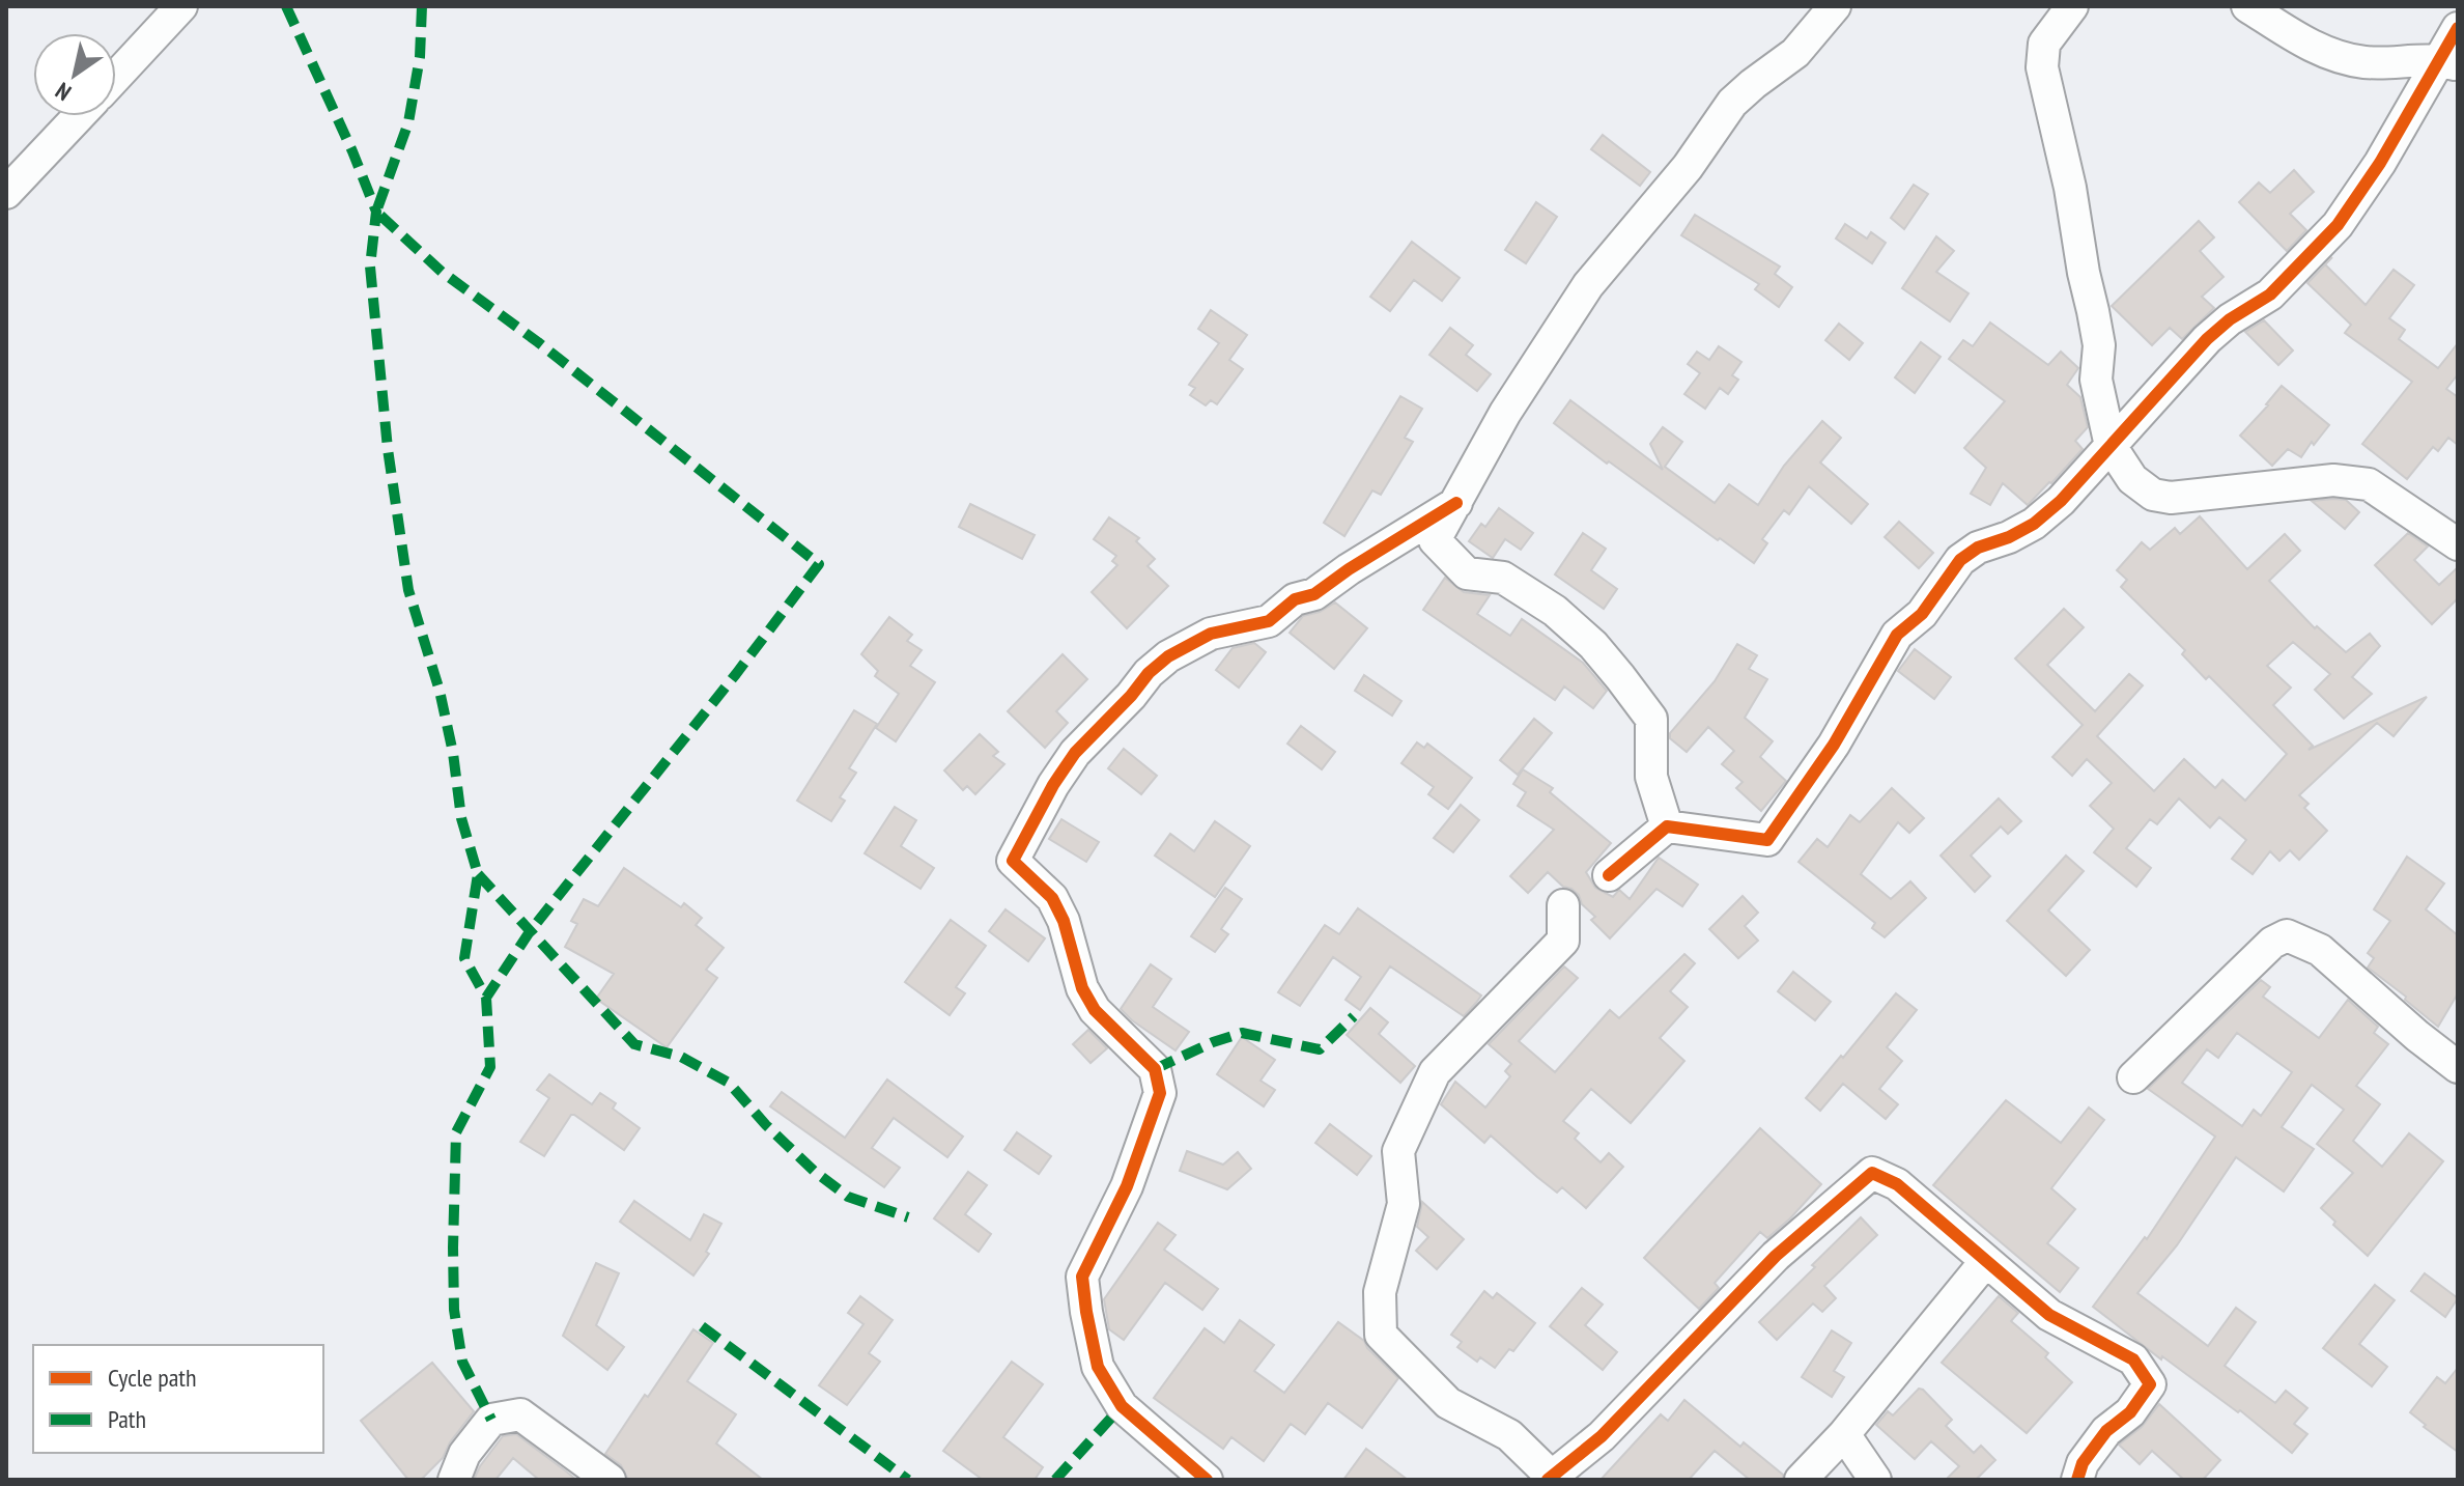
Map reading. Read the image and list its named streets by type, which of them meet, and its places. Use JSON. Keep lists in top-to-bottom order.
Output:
{
  "legend": ["Cycle path", "Path"],
  "north": "bottom left"
}
